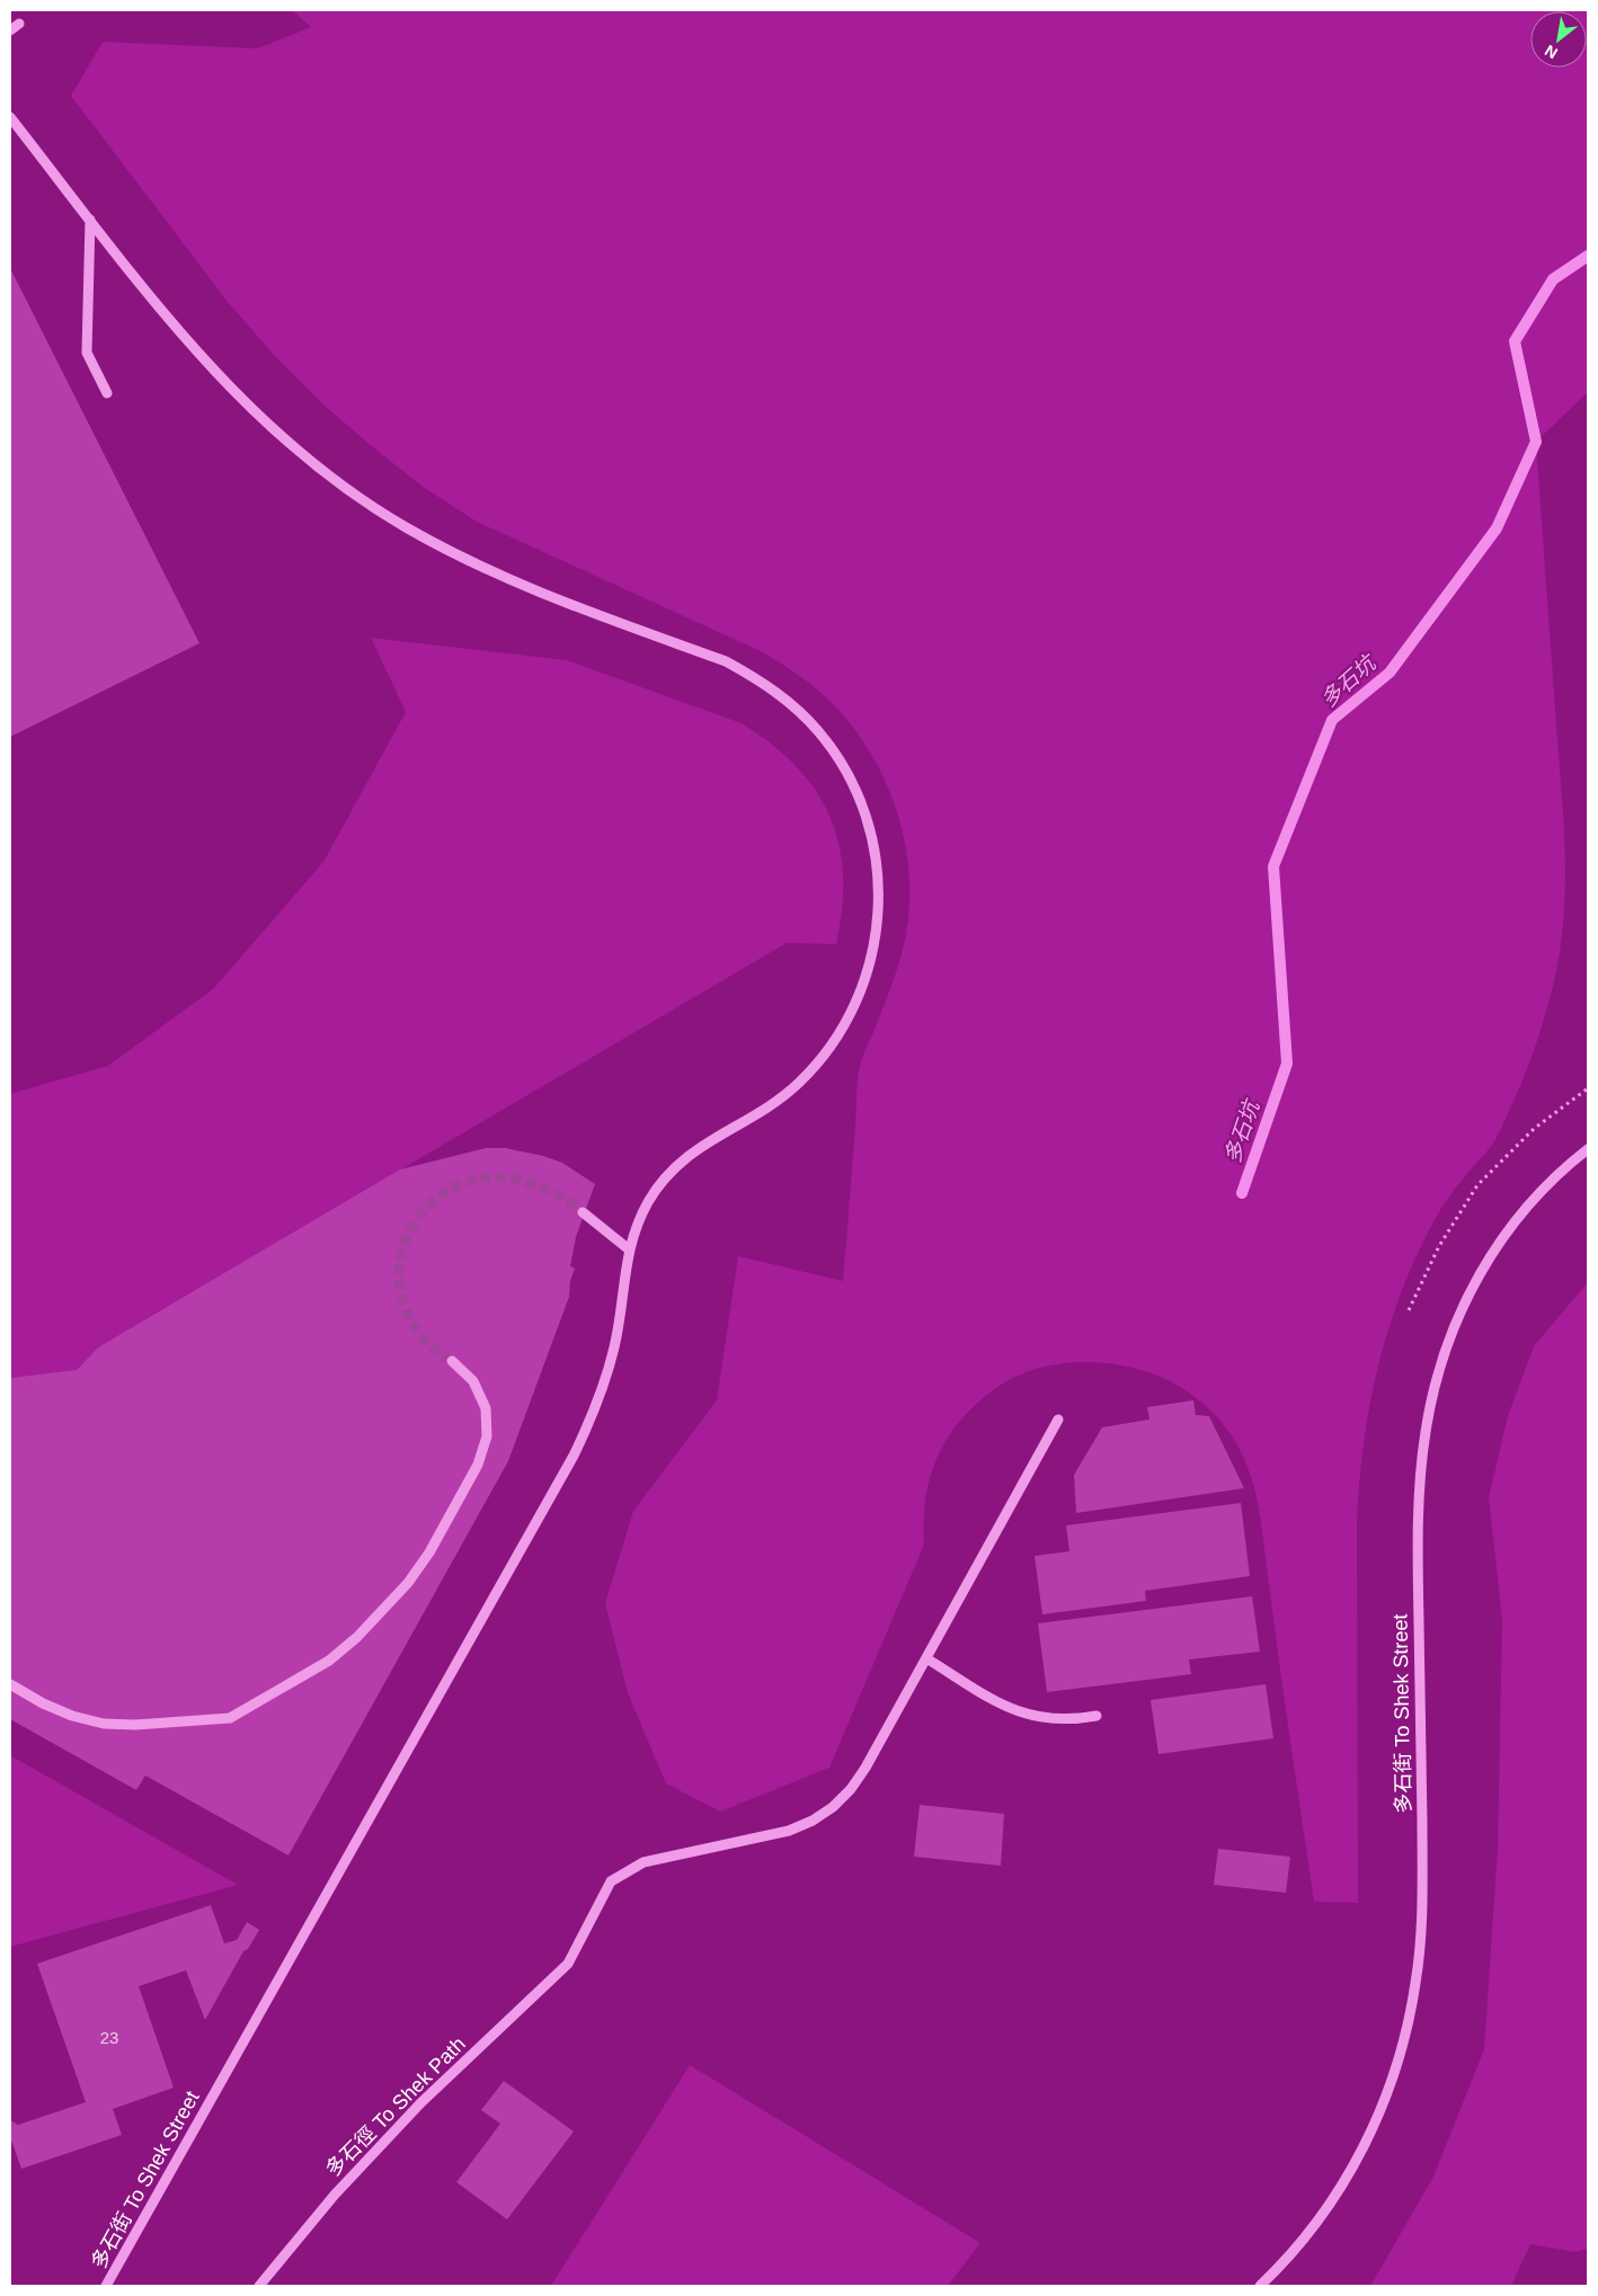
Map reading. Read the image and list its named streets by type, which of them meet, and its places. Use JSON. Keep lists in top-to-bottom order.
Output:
{
  "streets": {
    "street": ["多石街 To Shek Street", "多石徑 To Shek Path"]
  },
  "water": ["多石坑"],
  "house_numbers": ["23"],
  "north": "bottom left"
}
